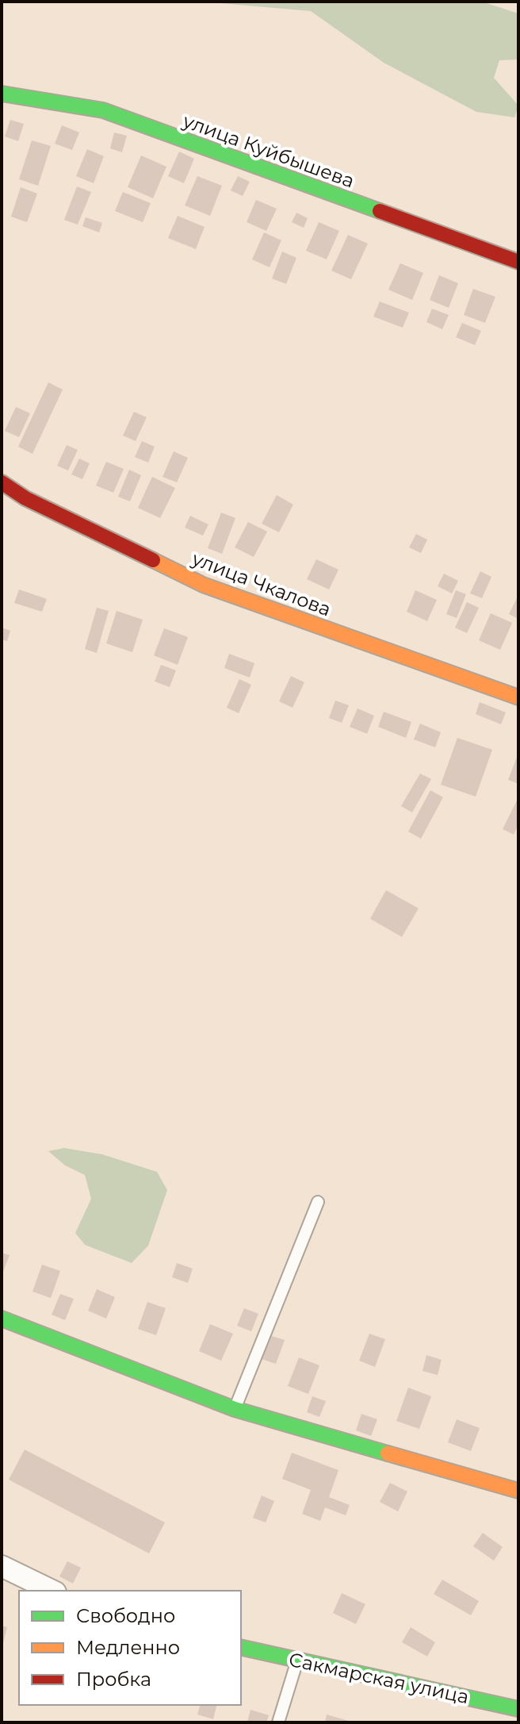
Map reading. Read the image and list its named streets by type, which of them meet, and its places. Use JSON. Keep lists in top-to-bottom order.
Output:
{
  "streets": {
    "street": ["улица Куйбышева", "улица Чкалова", "Сакмарская улица"]
  },
  "legend": ["Свободно", "Медленно", "Пробка"]
}
